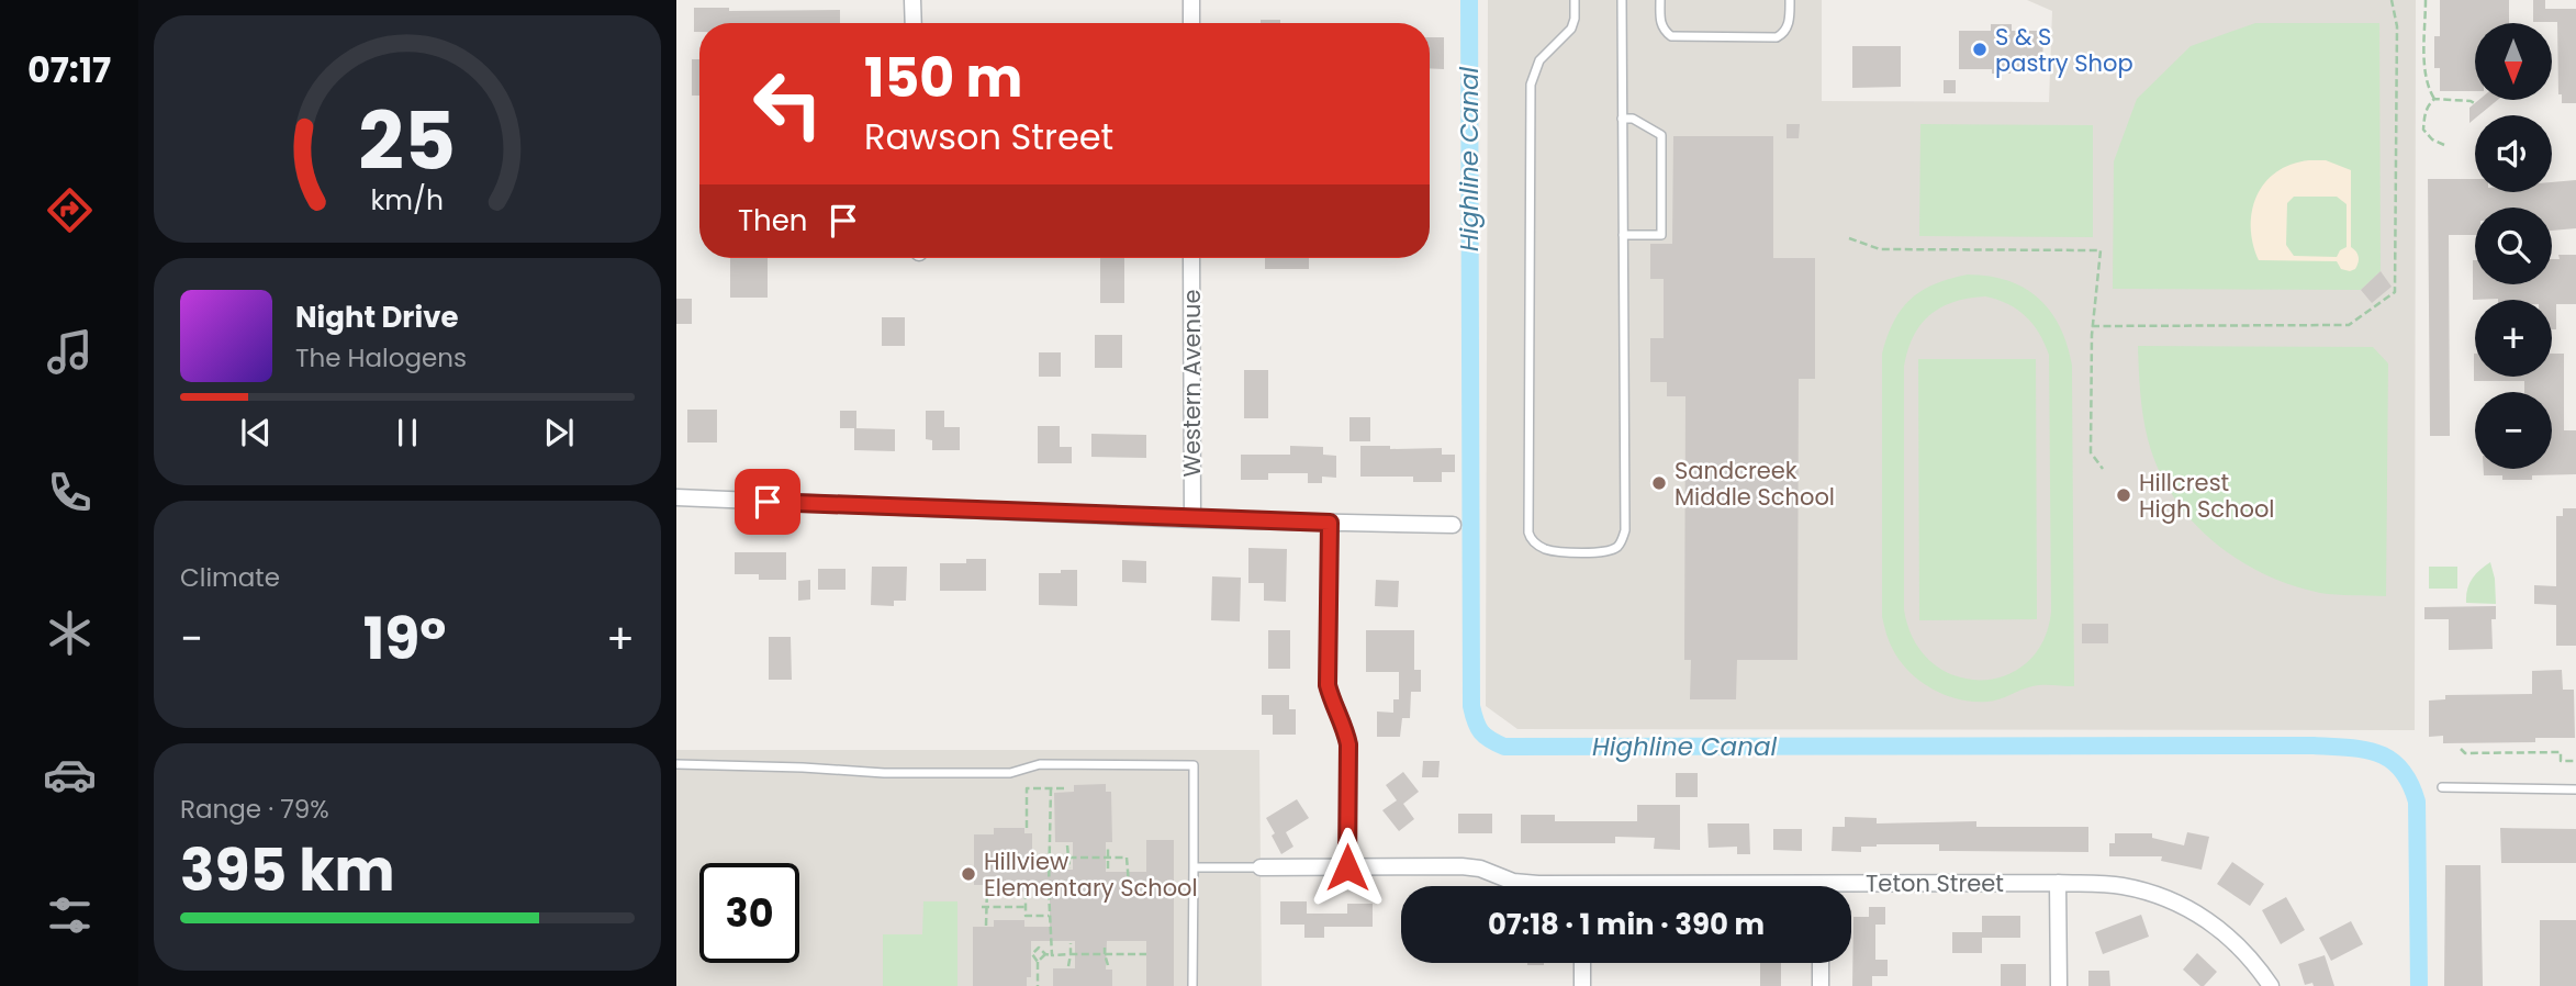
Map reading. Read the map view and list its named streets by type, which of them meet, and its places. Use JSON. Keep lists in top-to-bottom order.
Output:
{
  "streets": {
    "street": ["Western Avenue", "Teton Street"]
  },
  "water": ["Highline Canal"],
  "places": [
    "S & S pastry Shop",
    "Sandcreek Middle School",
    "Hillcrest High School",
    "Hillview Elementary School"
  ],
  "north": "bottom",
  "page": {
    "tabs": "07:17",
    "map_buttons": ["+", "−"],
    "turn": ["150 m", "Rawson Street"],
    "then": "Then",
    "song": ["Night Drive", "The Halogens"],
    "tile": [
      "Climate",
      ["Range · 79%", "395 km"]
    ],
    "heat": ["−", "19°", "+"],
    "limit": "30",
    "trip": "07:18 · 1 min · 390 m",
    "gauge": ["25", "km/h"]
  }
}
